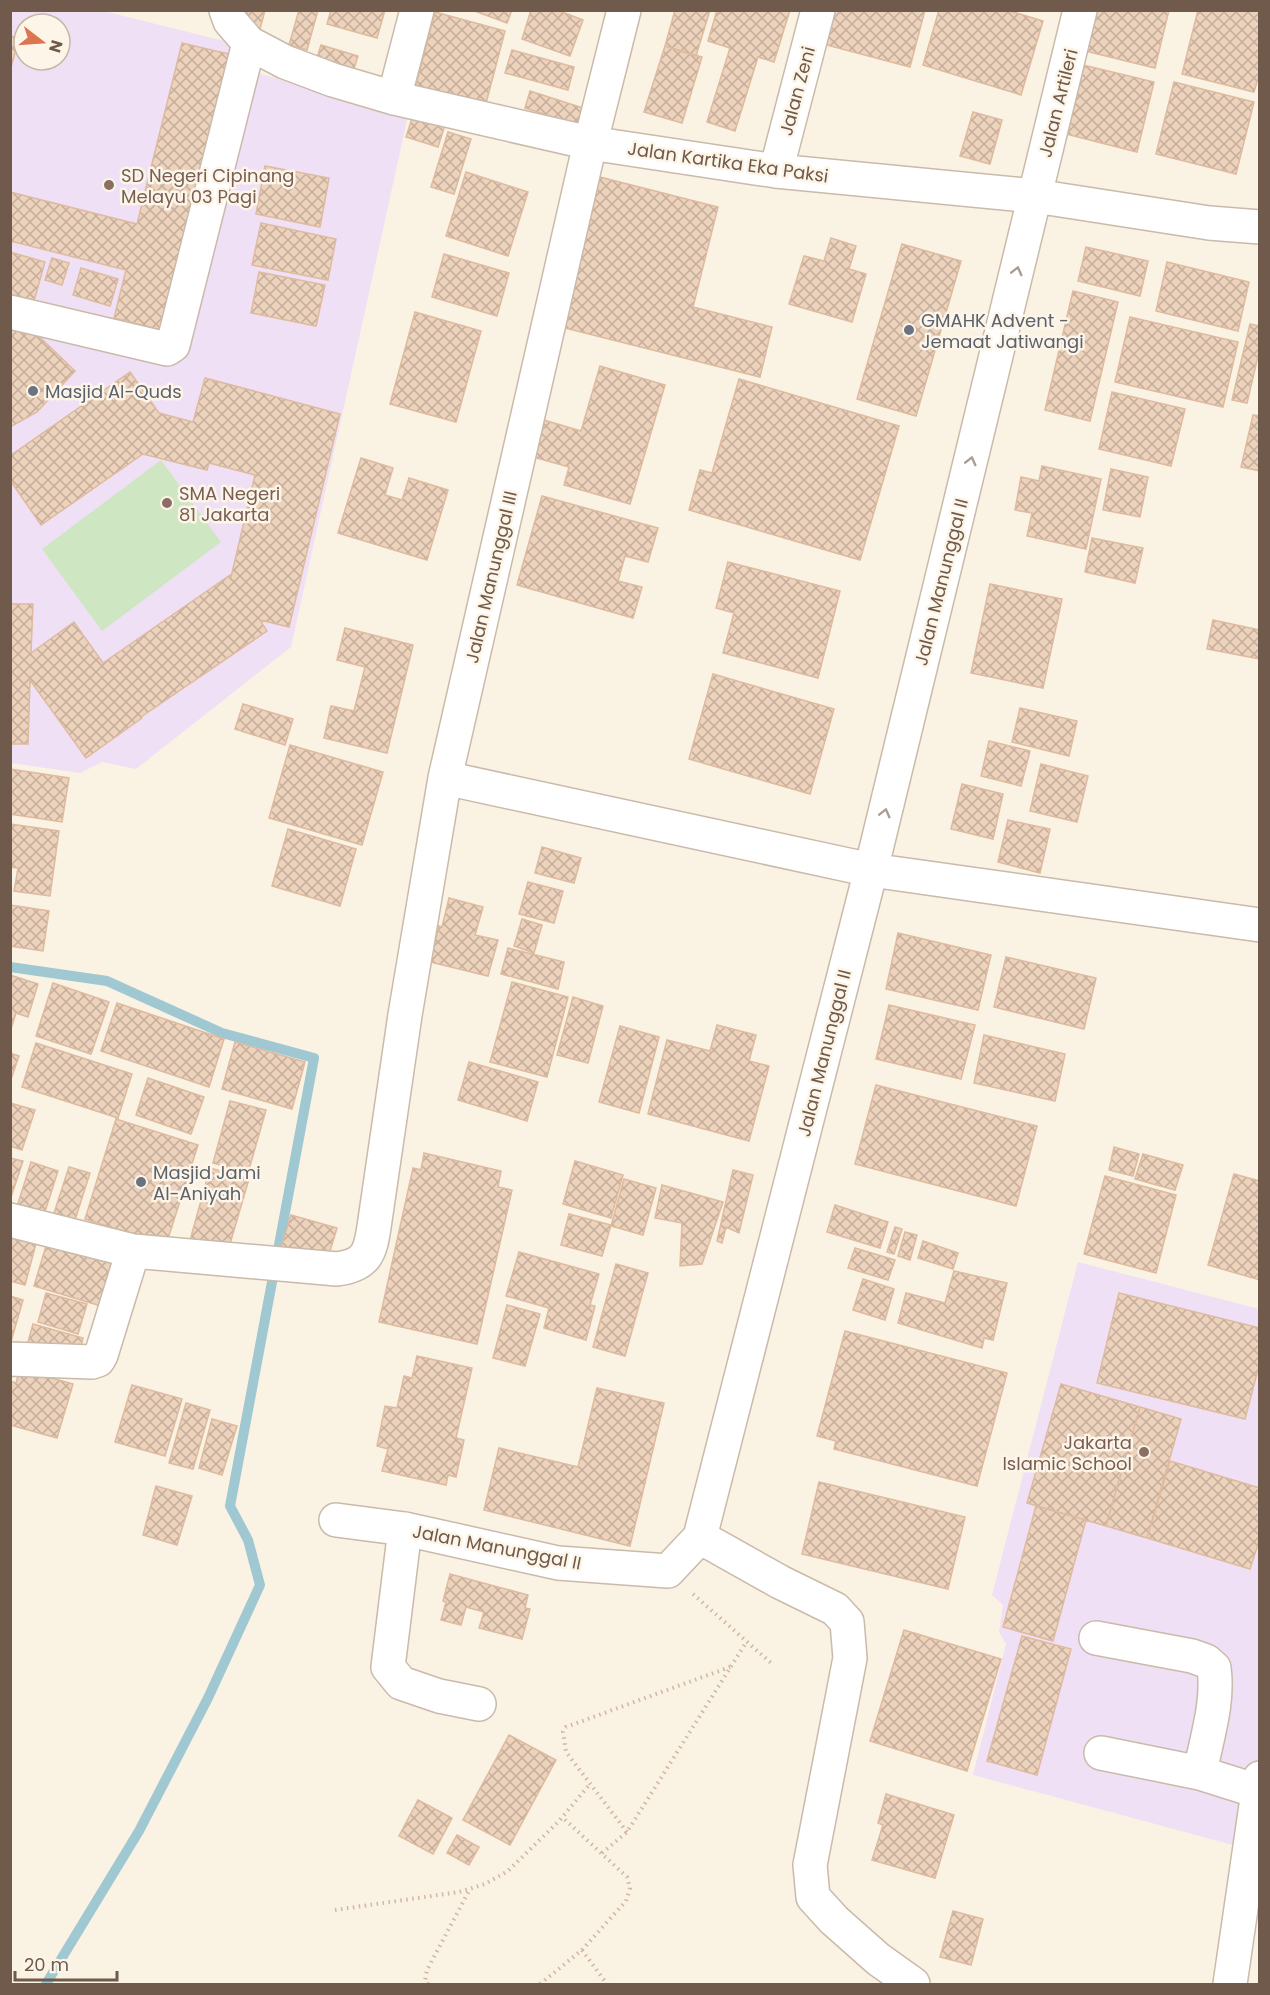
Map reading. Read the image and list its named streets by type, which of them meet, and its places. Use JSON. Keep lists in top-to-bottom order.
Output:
{
  "streets": {
    "street": [
      "Jalan Zeni",
      "Jalan Artileri",
      "Jalan Kartika Eka Paksi",
      "Jalan Manunggal III",
      "Jalan Manunggal II"
    ]
  },
  "crossings": [
    ["Jalan Zeni", "Jalan Kartika Eka Paksi"],
    ["Jalan Artileri", "Jalan Kartika Eka Paksi"],
    ["Jalan Artileri", "Jalan Manunggal II"],
    ["Jalan Kartika Eka Paksi", "Jalan Manunggal III"],
    ["Jalan Kartika Eka Paksi", "Jalan Manunggal II"]
  ],
  "one_way": ["Jalan Manunggal II"],
  "places": [
    "SD Negeri Cipinang Melayu 03 Pagi",
    "GMAHK Advent - Jemaat Jatiwangi",
    "Masjid Al-Quds",
    "SMA Negeri 81 Jakarta",
    "Masjid Jami Al-Aniyah",
    "Jakarta Islamic School"
  ],
  "scale_bar": "20 m",
  "north": "right"
}
